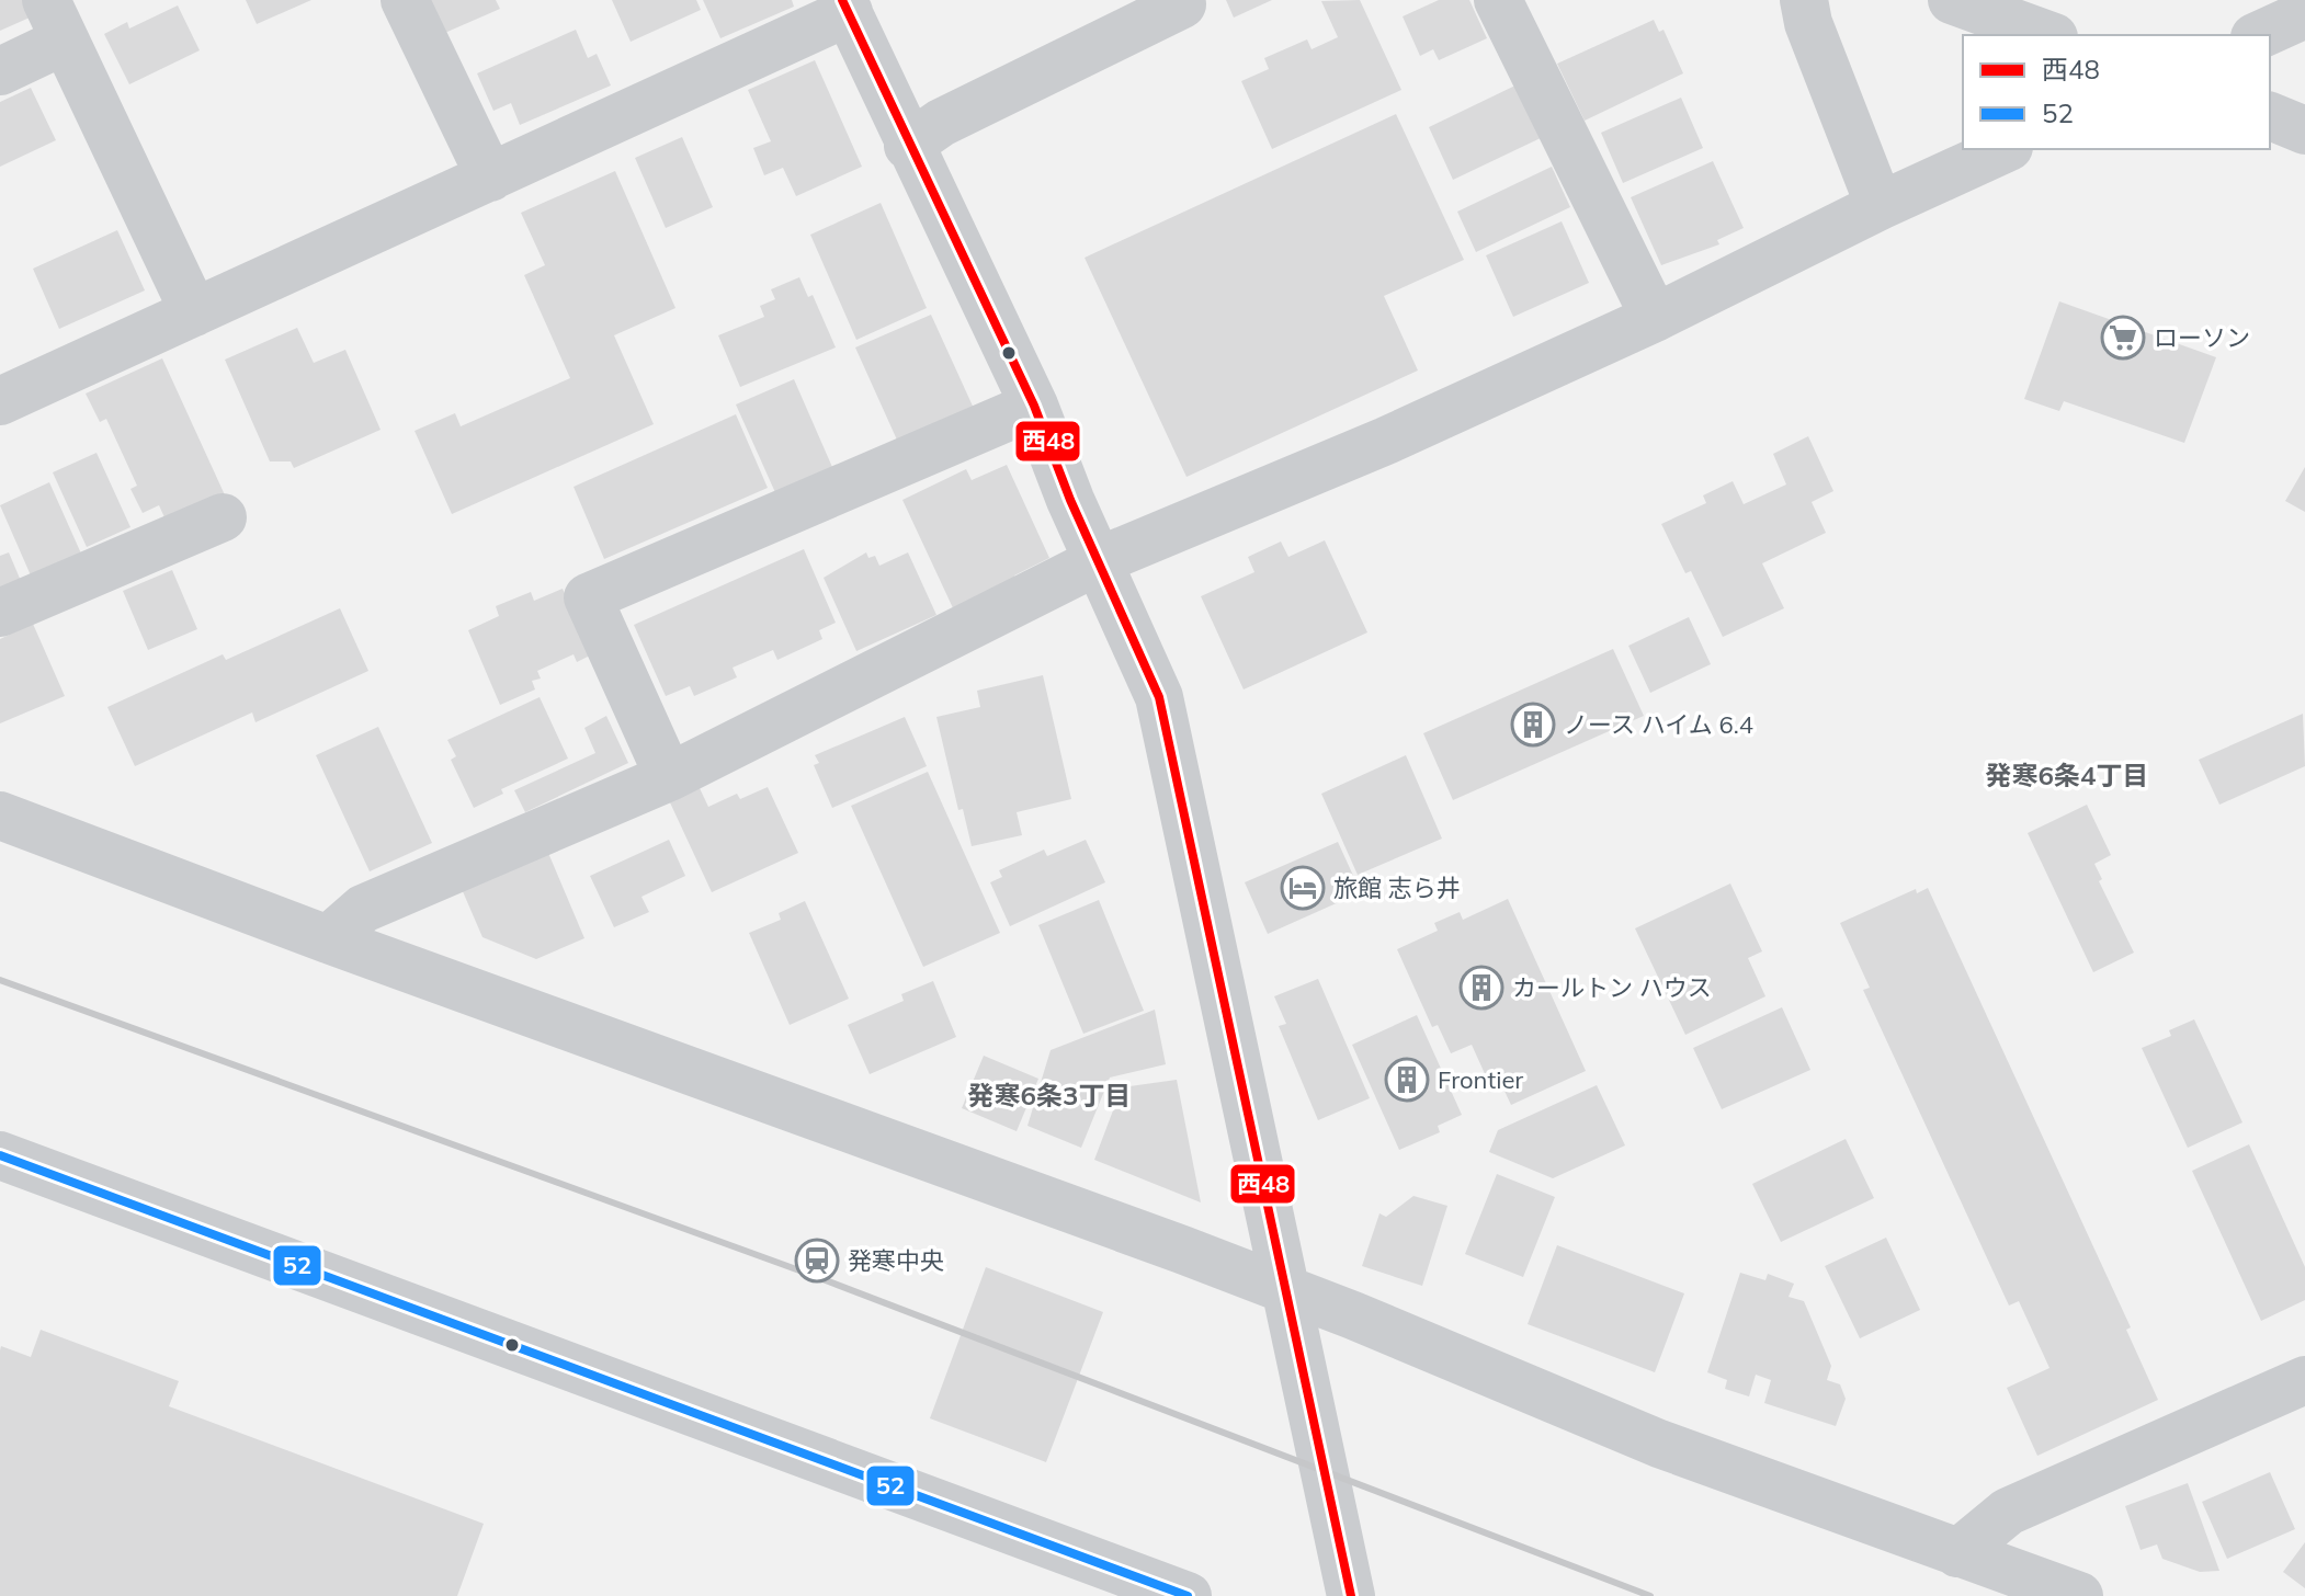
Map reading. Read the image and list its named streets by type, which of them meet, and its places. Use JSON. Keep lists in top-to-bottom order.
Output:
{
  "districts": ["発寒6条4丁目", "発寒6条3丁目"],
  "places": {
    "supermarket": ["ローソン"],
    "building": ["ノース ハイム 6.4", "カールトン ハウス", "Frontier"],
    "hotel": ["旅館 志ら井"],
    "station": ["発寒中央"]
  },
  "lines": ["transit line 西48", "transit line 52"],
  "legend": ["西48", "52"]
}
